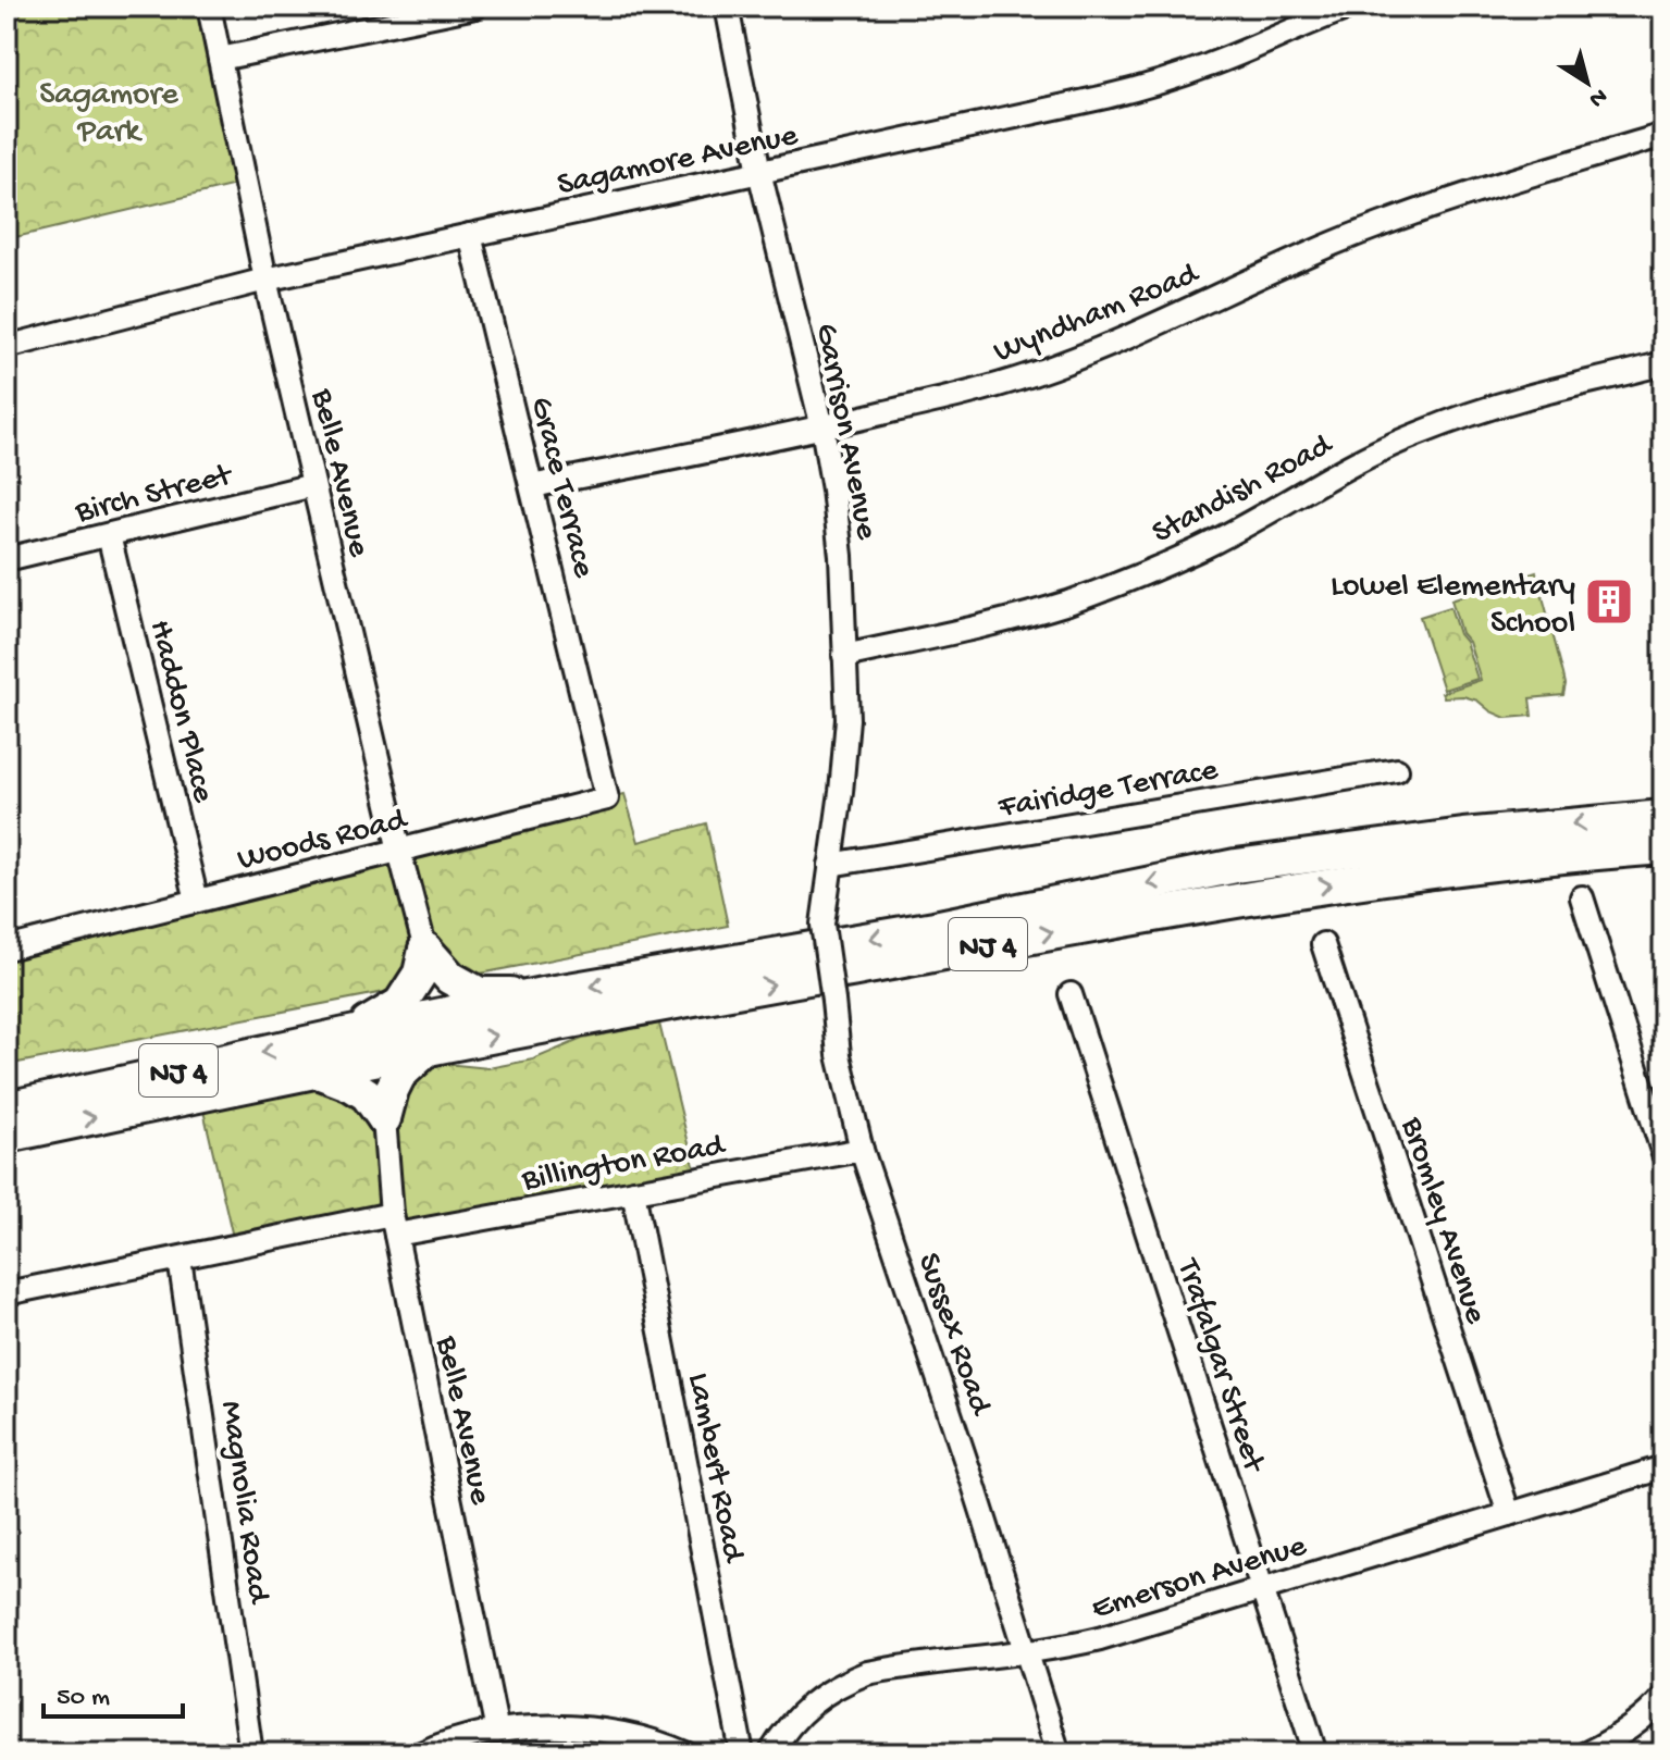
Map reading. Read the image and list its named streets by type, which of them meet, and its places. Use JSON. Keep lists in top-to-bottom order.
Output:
{
  "streets": {
    "highway": ["NJ 4"],
    "street": [
      "Sagamore Avenue",
      "Wyndham Road",
      "Garrison Avenue",
      "Belle Avenue",
      "Grace Terrace",
      "Standish Road",
      "Birch Street",
      "Haddon Place",
      "Fairidge Terrace",
      "Woods Road",
      "Billington Road",
      "Bromley Avenue",
      "Sussex Road",
      "Trafalgar Street",
      "Lambert Road",
      "Magnolia Road",
      "Emerson Avenue"
    ]
  },
  "crossings": [
    ["Sagamore Avenue", "Garrison Avenue"],
    ["Sagamore Avenue", "Belle Avenue"],
    ["Sagamore Avenue", "Grace Terrace"],
    ["Wyndham Road", "Garrison Avenue"],
    ["Wyndham Road", "Grace Terrace"],
    ["Garrison Avenue", "Standish Road"],
    ["Garrison Avenue", "Fairidge Terrace"],
    ["Garrison Avenue", "Sussex Road"],
    ["Belle Avenue", "Birch Street"],
    ["Belle Avenue", "Woods Road"],
    ["Belle Avenue", "Billington Road"],
    ["Grace Terrace", "Woods Road"],
    ["Birch Street", "Haddon Place"],
    ["Haddon Place", "Woods Road"],
    ["Billington Road", "Sussex Road"],
    ["Billington Road", "Lambert Road"],
    ["Billington Road", "Magnolia Road"],
    ["Bromley Avenue", "Emerson Avenue"],
    ["Sussex Road", "Emerson Avenue"],
    ["Trafalgar Street", "Emerson Avenue"]
  ],
  "parks": ["Sagamore Park"],
  "places": {
    "building": ["Lowel Elementary School"]
  },
  "scale_bar": "50 m",
  "north": "bottom right"
}
